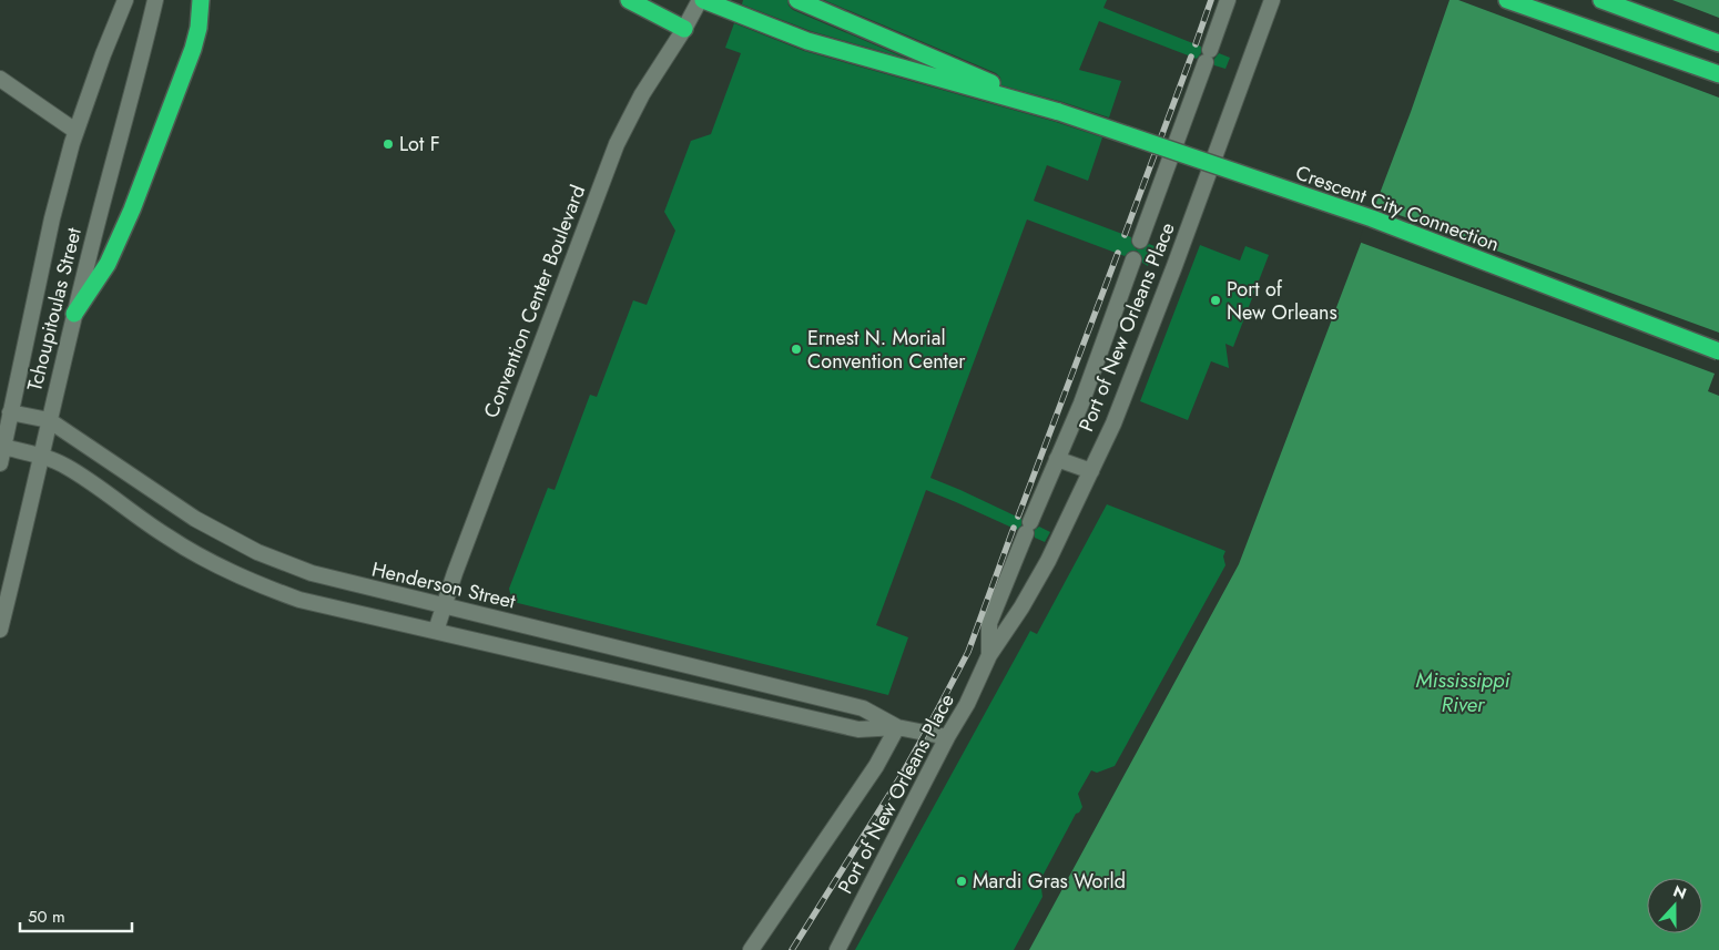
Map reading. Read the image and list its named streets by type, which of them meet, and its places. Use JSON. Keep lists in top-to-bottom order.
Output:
{
  "streets": {
    "highway": ["Crescent City Connection"],
    "street": [
      "Convention Center Boulevard",
      "Tchoupitoulas Street",
      "Port of New Orleans Place",
      "Henderson Street"
    ]
  },
  "crossings": [
    ["Convention Center Boulevard", "Henderson Street"],
    ["Tchoupitoulas Street", "Henderson Street"],
    ["Port of New Orleans Place", "Henderson Street"]
  ],
  "water": ["Mississippi River"],
  "places": [
    "Lot F",
    "Port of New Orleans",
    "Ernest N. Morial Convention Center",
    "Mardi Gras World"
  ],
  "scale_bar": "50 m",
  "north": "top"
}
